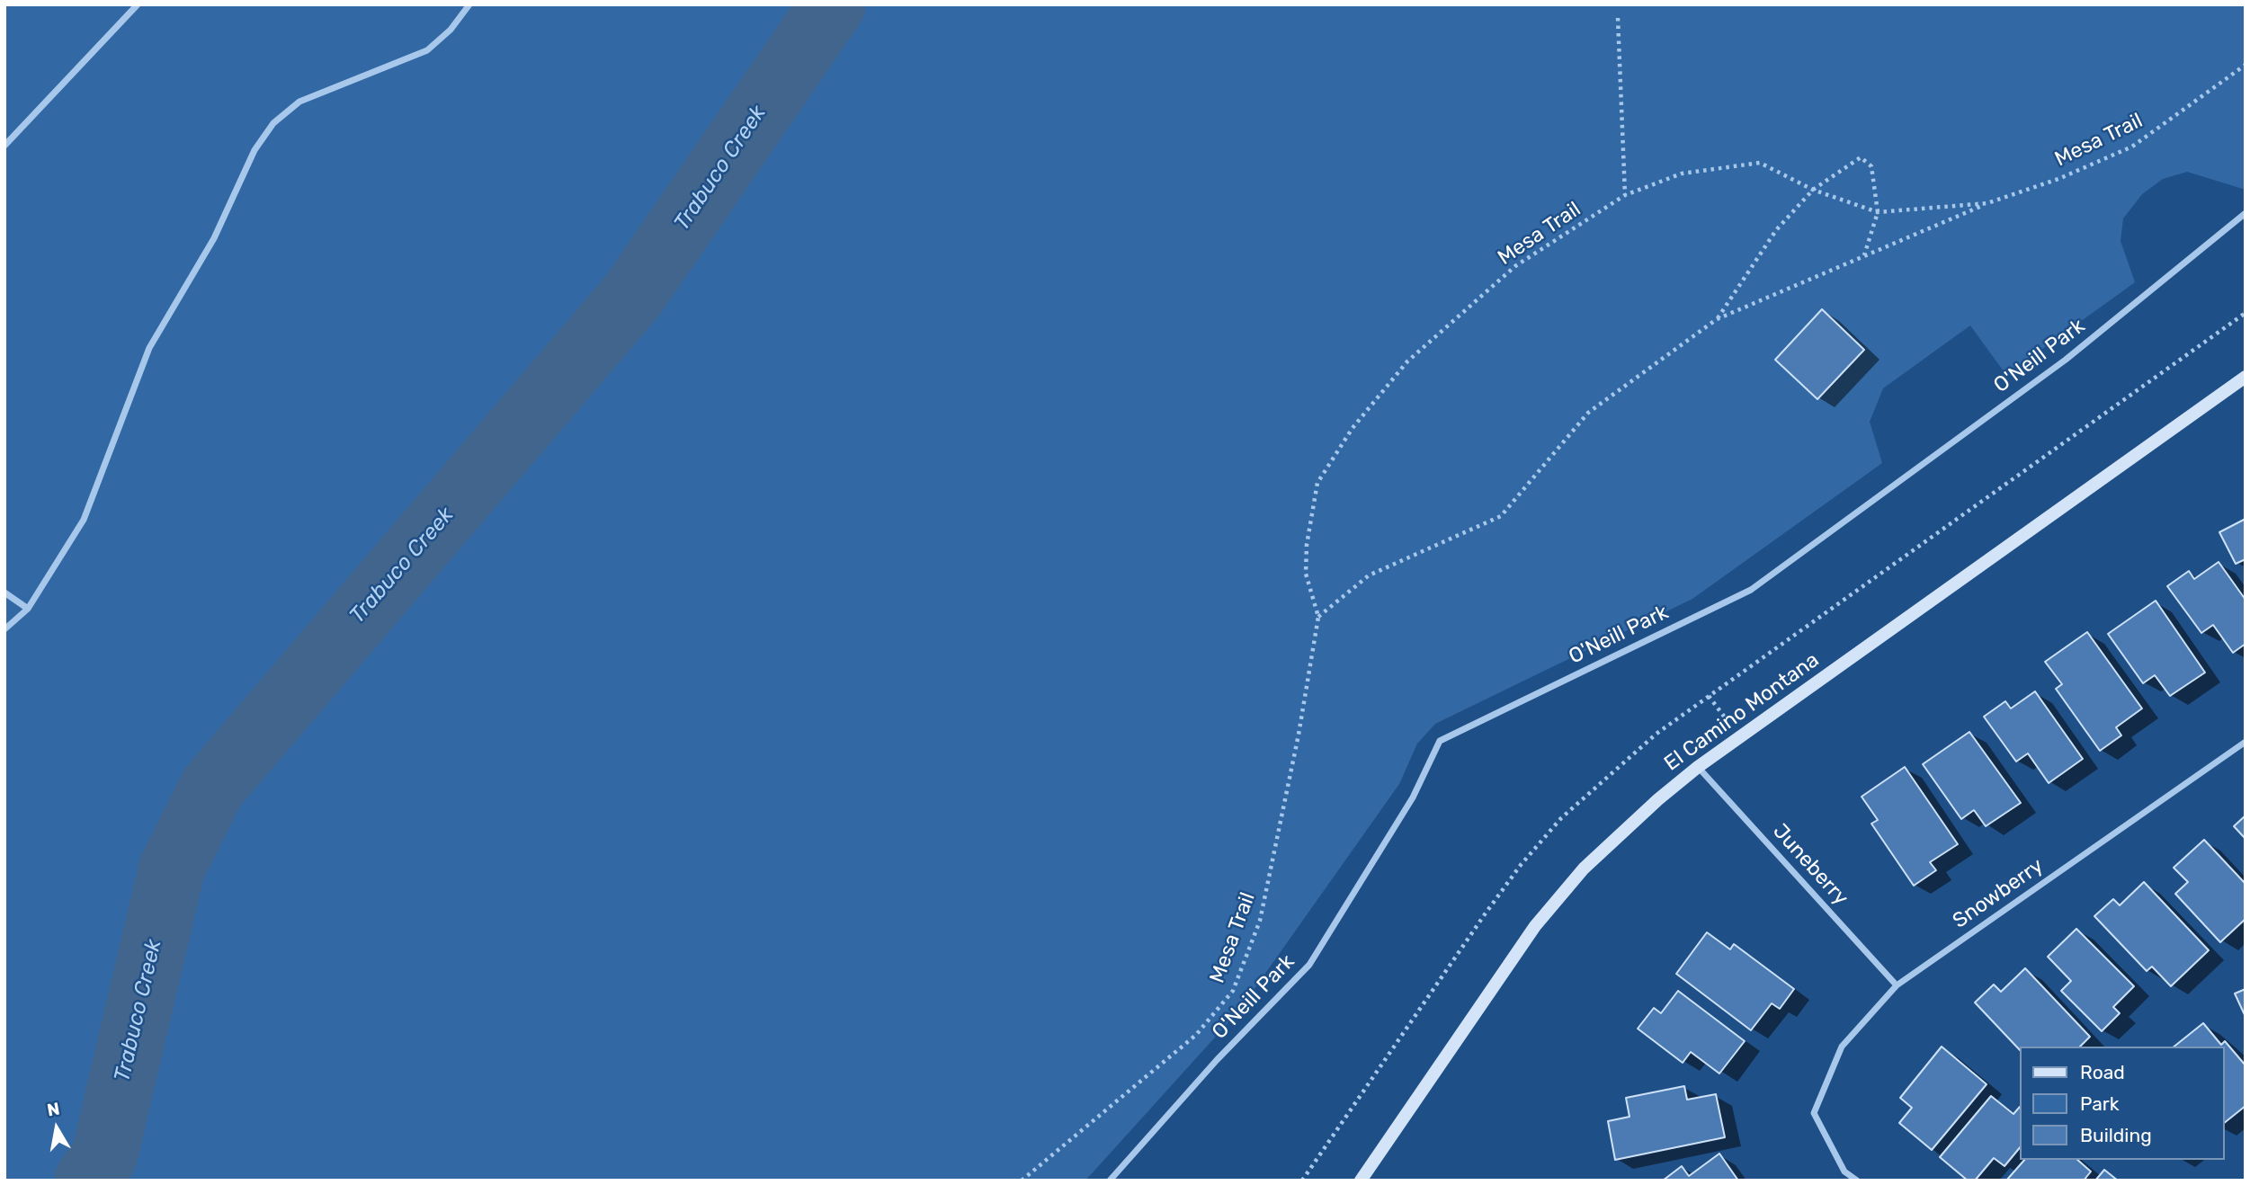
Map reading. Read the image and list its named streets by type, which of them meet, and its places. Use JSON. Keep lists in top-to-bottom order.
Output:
{
  "streets": {
    "street": [
      "O'Neill Park",
      "El Camino Montana",
      "Juneberry",
      "Snowberry"
    ],
    "path": ["Mesa Trail"]
  },
  "crossings": [
    ["El Camino Montana", "Juneberry"],
    ["Juneberry", "Snowberry"]
  ],
  "water": ["Trabuco Creek"],
  "legend": ["Road", "Park", "Building"],
  "north": "top"
}
